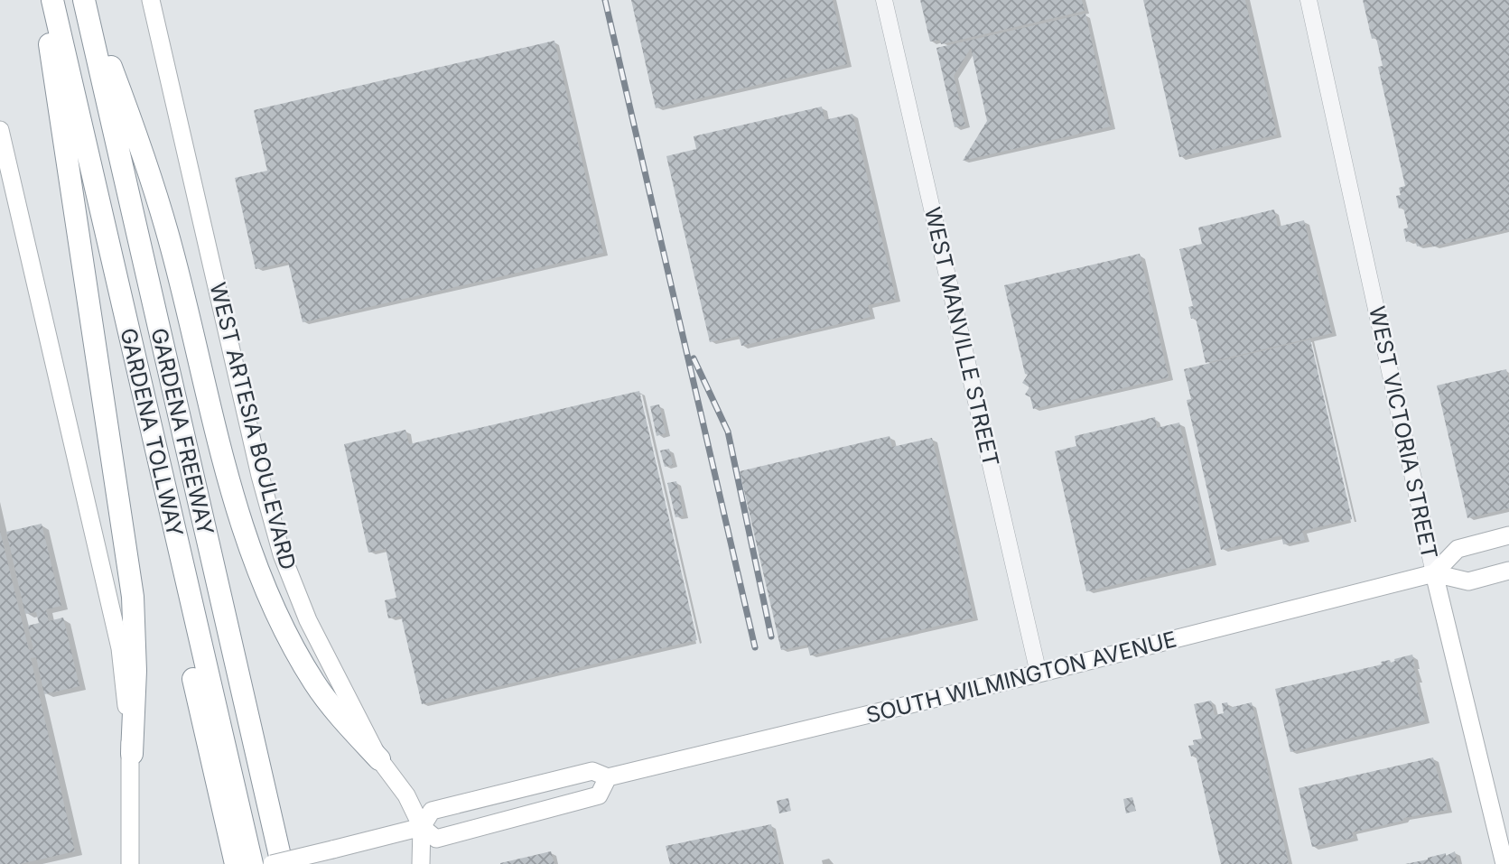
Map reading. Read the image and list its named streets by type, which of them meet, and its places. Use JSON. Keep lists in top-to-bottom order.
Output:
{
  "streets": {
    "highway": ["GARDENA FREEWAY", "GARDENA TOLLWAY"],
    "main road": ["WEST ARTESIA BOULEVARD", "WEST VICTORIA STREET", "SOUTH WILMINGTON AVENUE"],
    "street": ["WEST MANVILLE STREET"]
  },
  "crossings": [
    ["WEST MANVILLE STREET", "SOUTH WILMINGTON AVENUE"],
    ["WEST ARTESIA BOULEVARD", "SOUTH WILMINGTON AVENUE"],
    ["WEST VICTORIA STREET", "SOUTH WILMINGTON AVENUE"]
  ]
}
